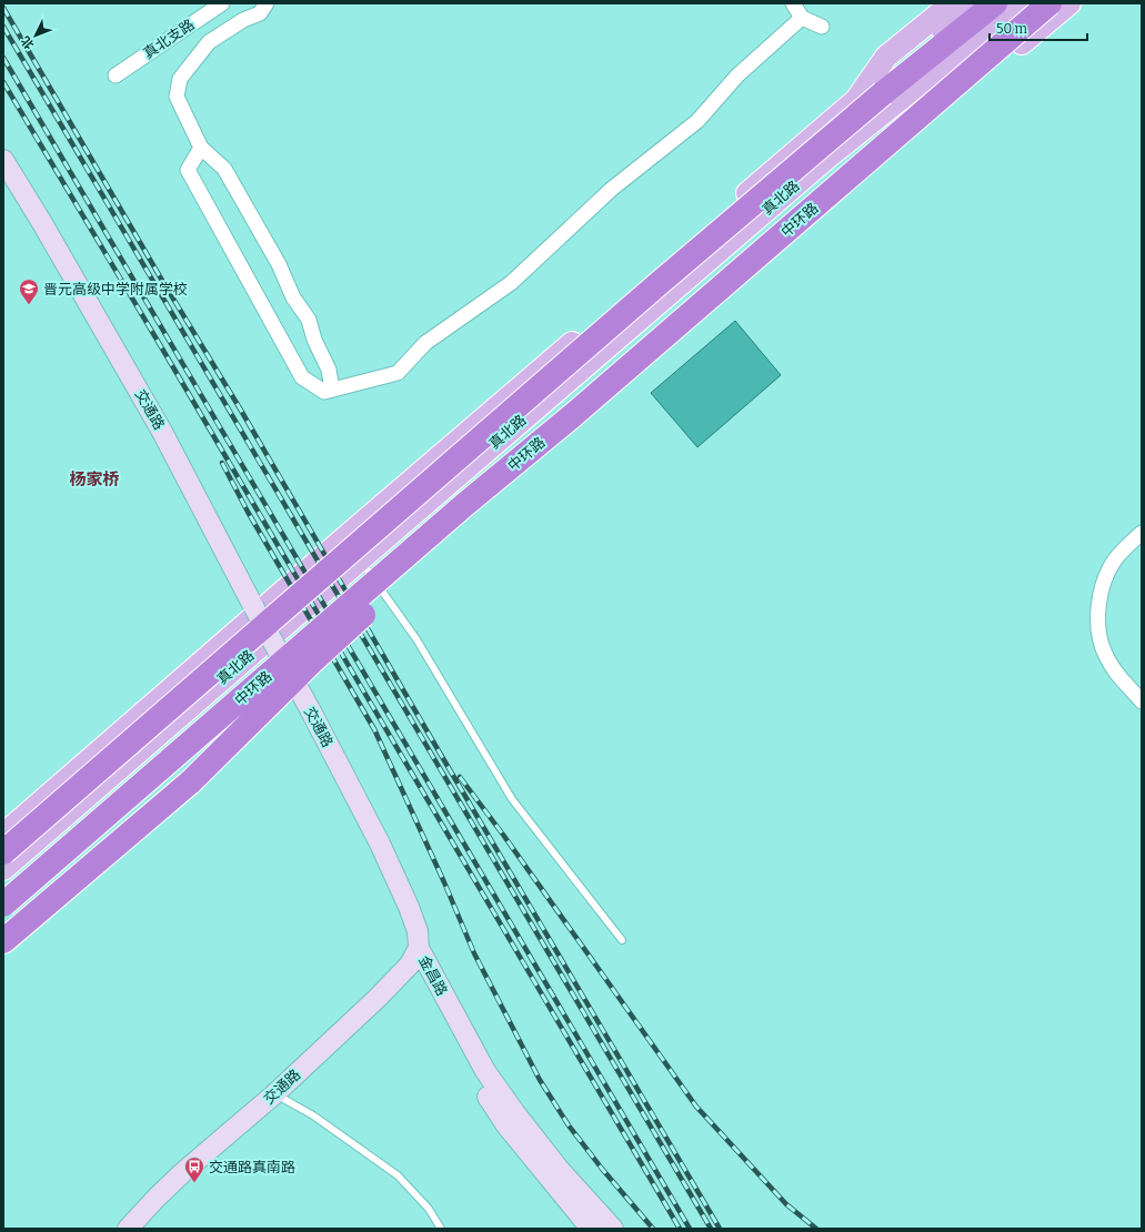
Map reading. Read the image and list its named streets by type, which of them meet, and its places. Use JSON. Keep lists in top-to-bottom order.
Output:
{
  "streets": {
    "highway": ["中环路"],
    "main road": ["真北路", "交通路", "金昌路"],
    "street": ["真北支路"]
  },
  "crossings": [
    ["交通路", "金昌路"]
  ],
  "districts": ["杨家桥"],
  "places": {
    "school or university": ["晋元高级中学附属学校"],
    "bus stop": ["交通路真南路"]
  },
  "scale_bar": "50 m",
  "north": "bottom left"
}
